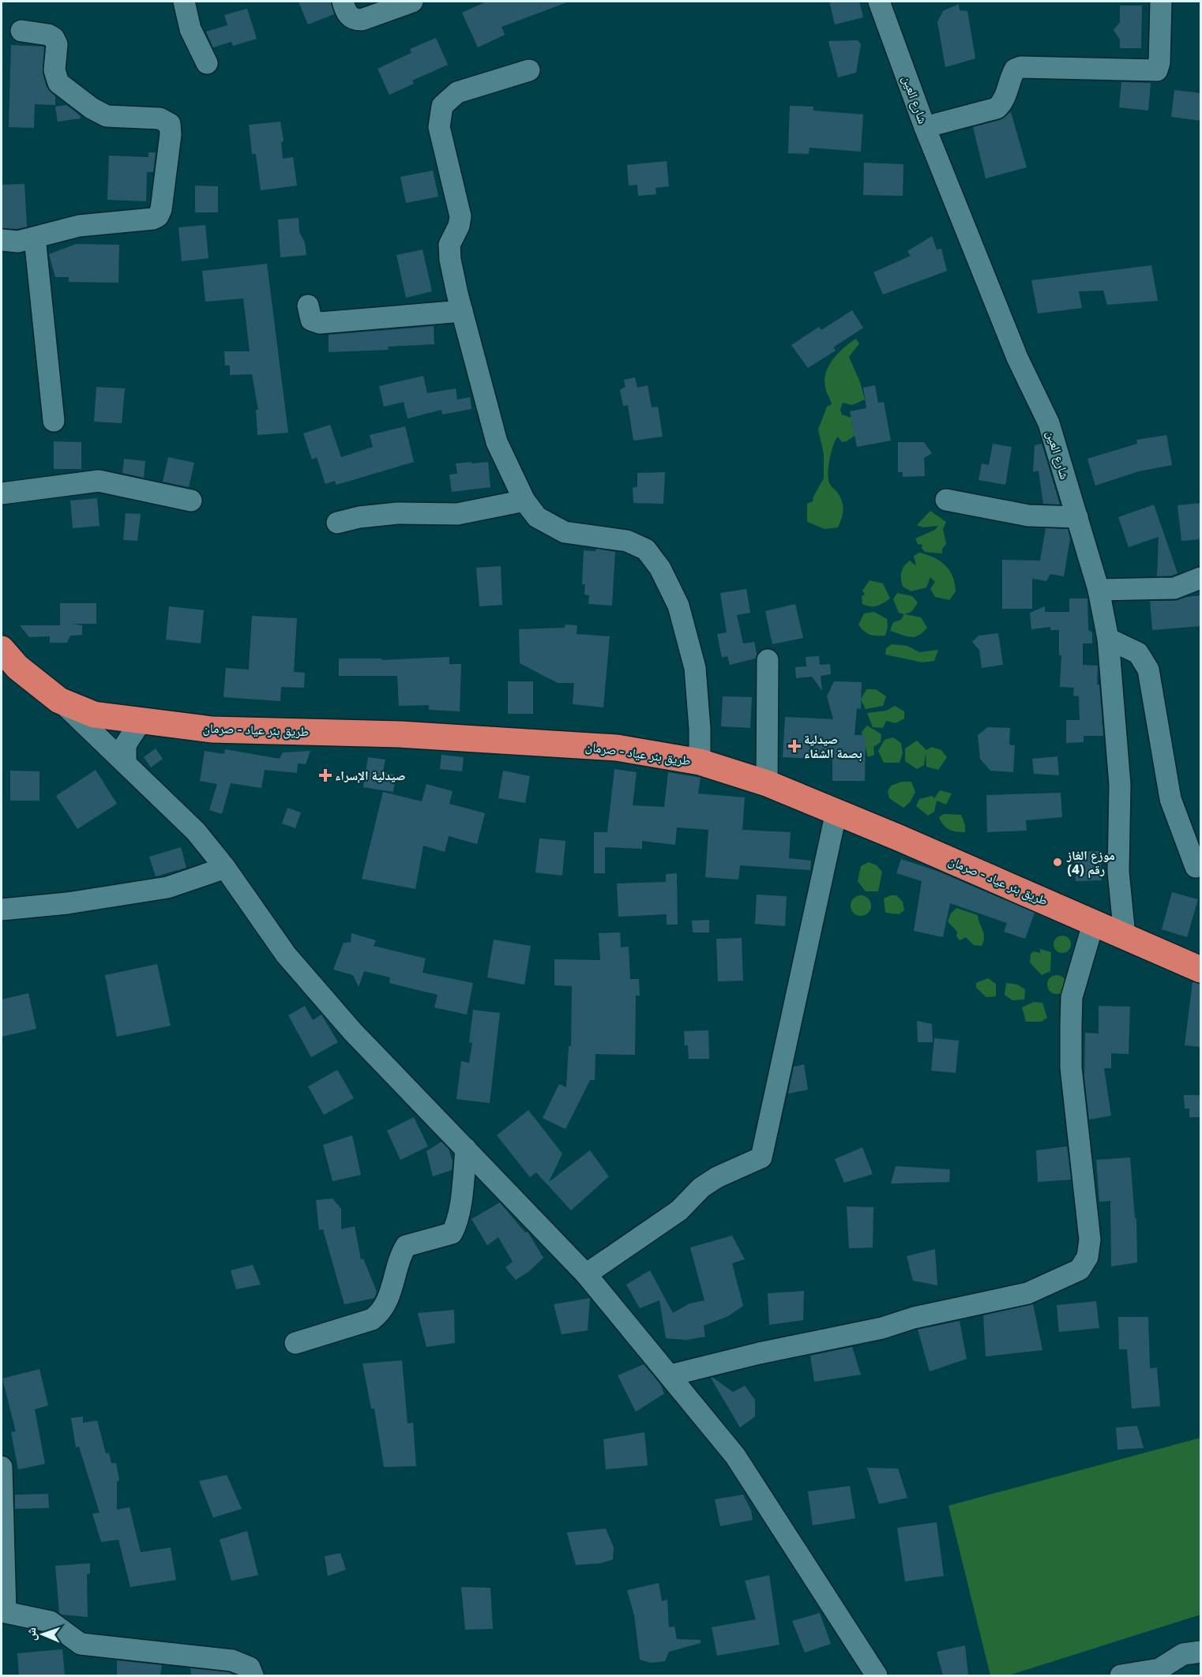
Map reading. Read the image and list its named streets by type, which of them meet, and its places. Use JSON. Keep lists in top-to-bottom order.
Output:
{
  "streets": {
    "highway": ["طريق بئر عياد - صرمان"],
    "street": ["شارع العين"]
  },
  "crossings": [
    ["شارع العين", "طريق بئر عياد - صرمان"]
  ],
  "places": {
    "health": ["صيدلية بصمة الشفاء", "صيدلية الإسراء"],
    "other": ["موزع الغاز رقم (4)"]
  },
  "north": "left"
}
